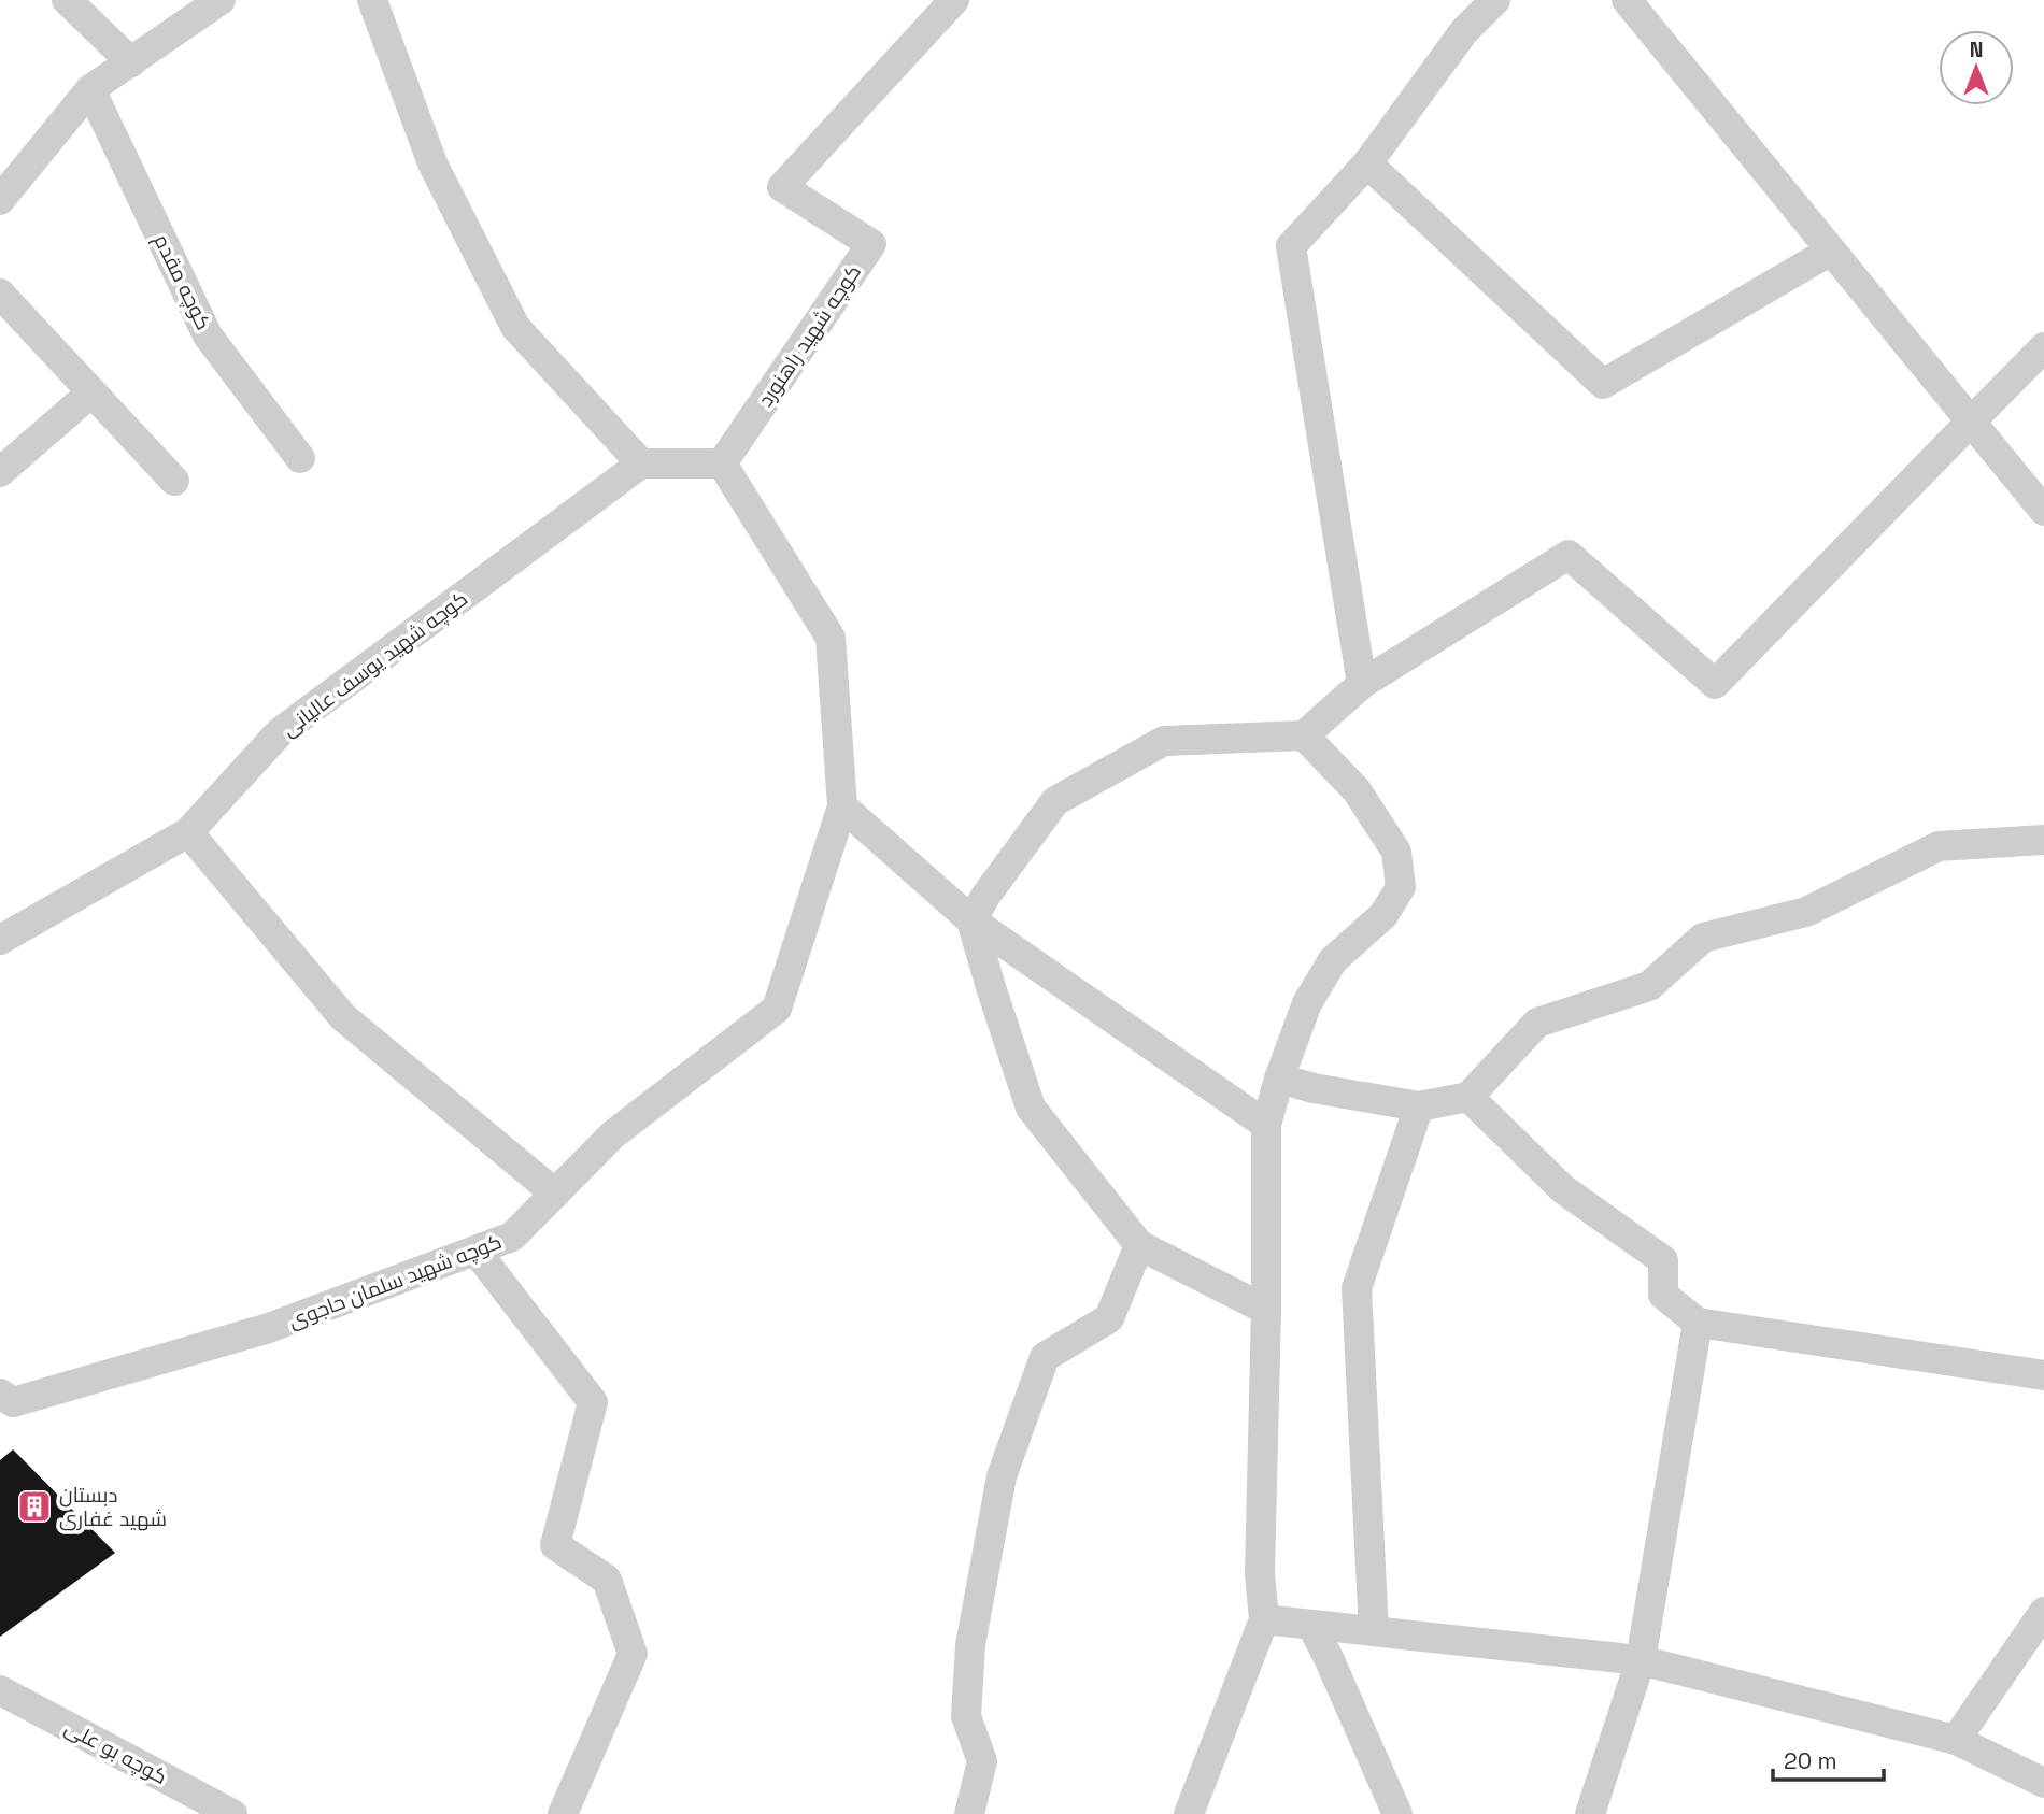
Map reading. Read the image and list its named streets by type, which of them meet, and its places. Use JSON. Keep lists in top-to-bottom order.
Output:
{
  "streets": {
    "street": [
      "کوچه مقدم",
      "کوچه شهید راهنورد",
      "کوچه شهید یوسف عالیانی",
      "کوچه شهید سلمان حاجوی",
      "کوچه بو علی"
    ]
  },
  "places": {
    "building": ["دبستان شهید غفاری"]
  },
  "scale_bar": "20 m",
  "north": "top"
}
